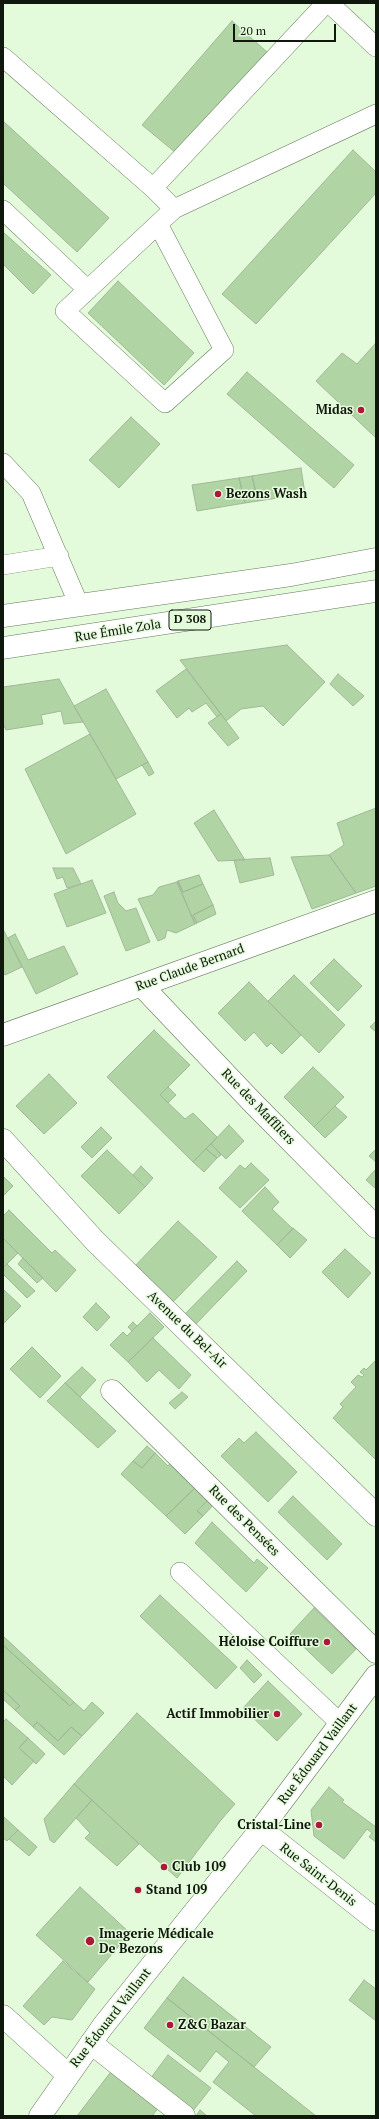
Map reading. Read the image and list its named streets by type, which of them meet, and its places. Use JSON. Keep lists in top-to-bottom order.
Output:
{
  "streets": {
    "street": [
      "D 308",
      "Rue Émile Zola",
      "Rue Claude Bernard",
      "Rue des Maffliers",
      "Avenue du Bel-Air",
      "Rue des Pensées",
      "Rue Édouard Vaillant",
      "Rue Saint-Denis"
    ]
  },
  "crossings": [
    ["Rue Claude Bernard", "Rue des Maffliers"],
    ["Rue Édouard Vaillant", "Rue Saint-Denis"]
  ],
  "places": [
    "Midas",
    "Bezons Wash",
    "Héloise Coiffure",
    "Actif Immobilier",
    "Cristal-Line",
    "Club 109",
    "Stand 109",
    "Imagerie Médicale De Bezons",
    "Z&G Bazar"
  ],
  "scale_bar": "20 m"
}
